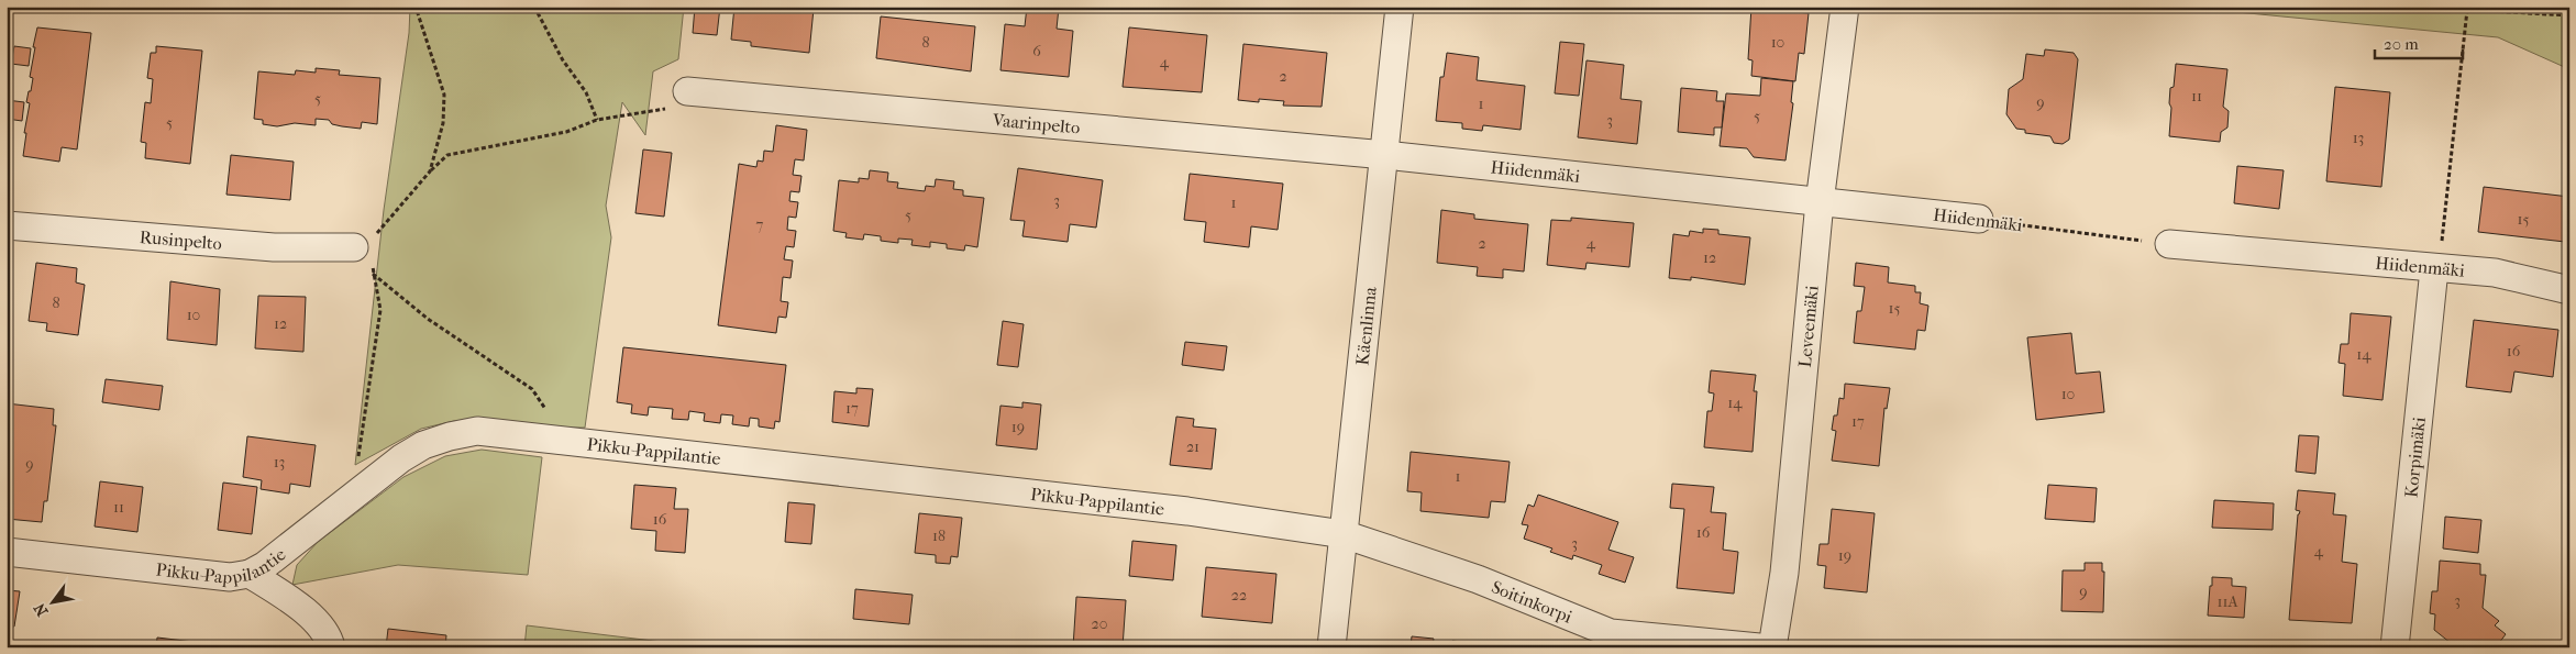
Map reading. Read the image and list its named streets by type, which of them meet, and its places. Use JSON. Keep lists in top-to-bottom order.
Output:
{
  "streets": {
    "street": [
      "Vaarinpelto",
      "Hiidenmäki",
      "Rusinpelto",
      "Leveemäki",
      "Käenlinna",
      "Pikku-Pappilantie",
      "Korpimäki",
      "Soitinkorpi"
    ]
  },
  "crossings": [
    ["Vaarinpelto", "Hiidenmäki"],
    ["Vaarinpelto", "Käenlinna"],
    ["Hiidenmäki", "Leveemäki"],
    ["Hiidenmäki", "Käenlinna"],
    ["Hiidenmäki", "Korpimäki"],
    ["Käenlinna", "Pikku-Pappilantie"],
    ["Käenlinna", "Soitinkorpi"],
    ["Pikku-Pappilantie", "Soitinkorpi"]
  ],
  "house_numbers": [
    "8",
    "10",
    "6",
    "4",
    "2",
    "11",
    "5",
    "9",
    "1",
    "5",
    "3",
    "5",
    "13",
    "3",
    "1",
    "5",
    "15",
    "7",
    "2",
    "4",
    "12",
    "8",
    "15",
    "10",
    "12",
    "16",
    "14",
    "10",
    "14",
    "17",
    "17",
    "19",
    "21",
    "13",
    "9",
    "1",
    "11",
    "16",
    "16",
    "18",
    "3",
    "4",
    "19",
    "9",
    "22",
    "3",
    "11A",
    "20"
  ],
  "scale_bar": "20 m",
  "north": "bottom left"
}
